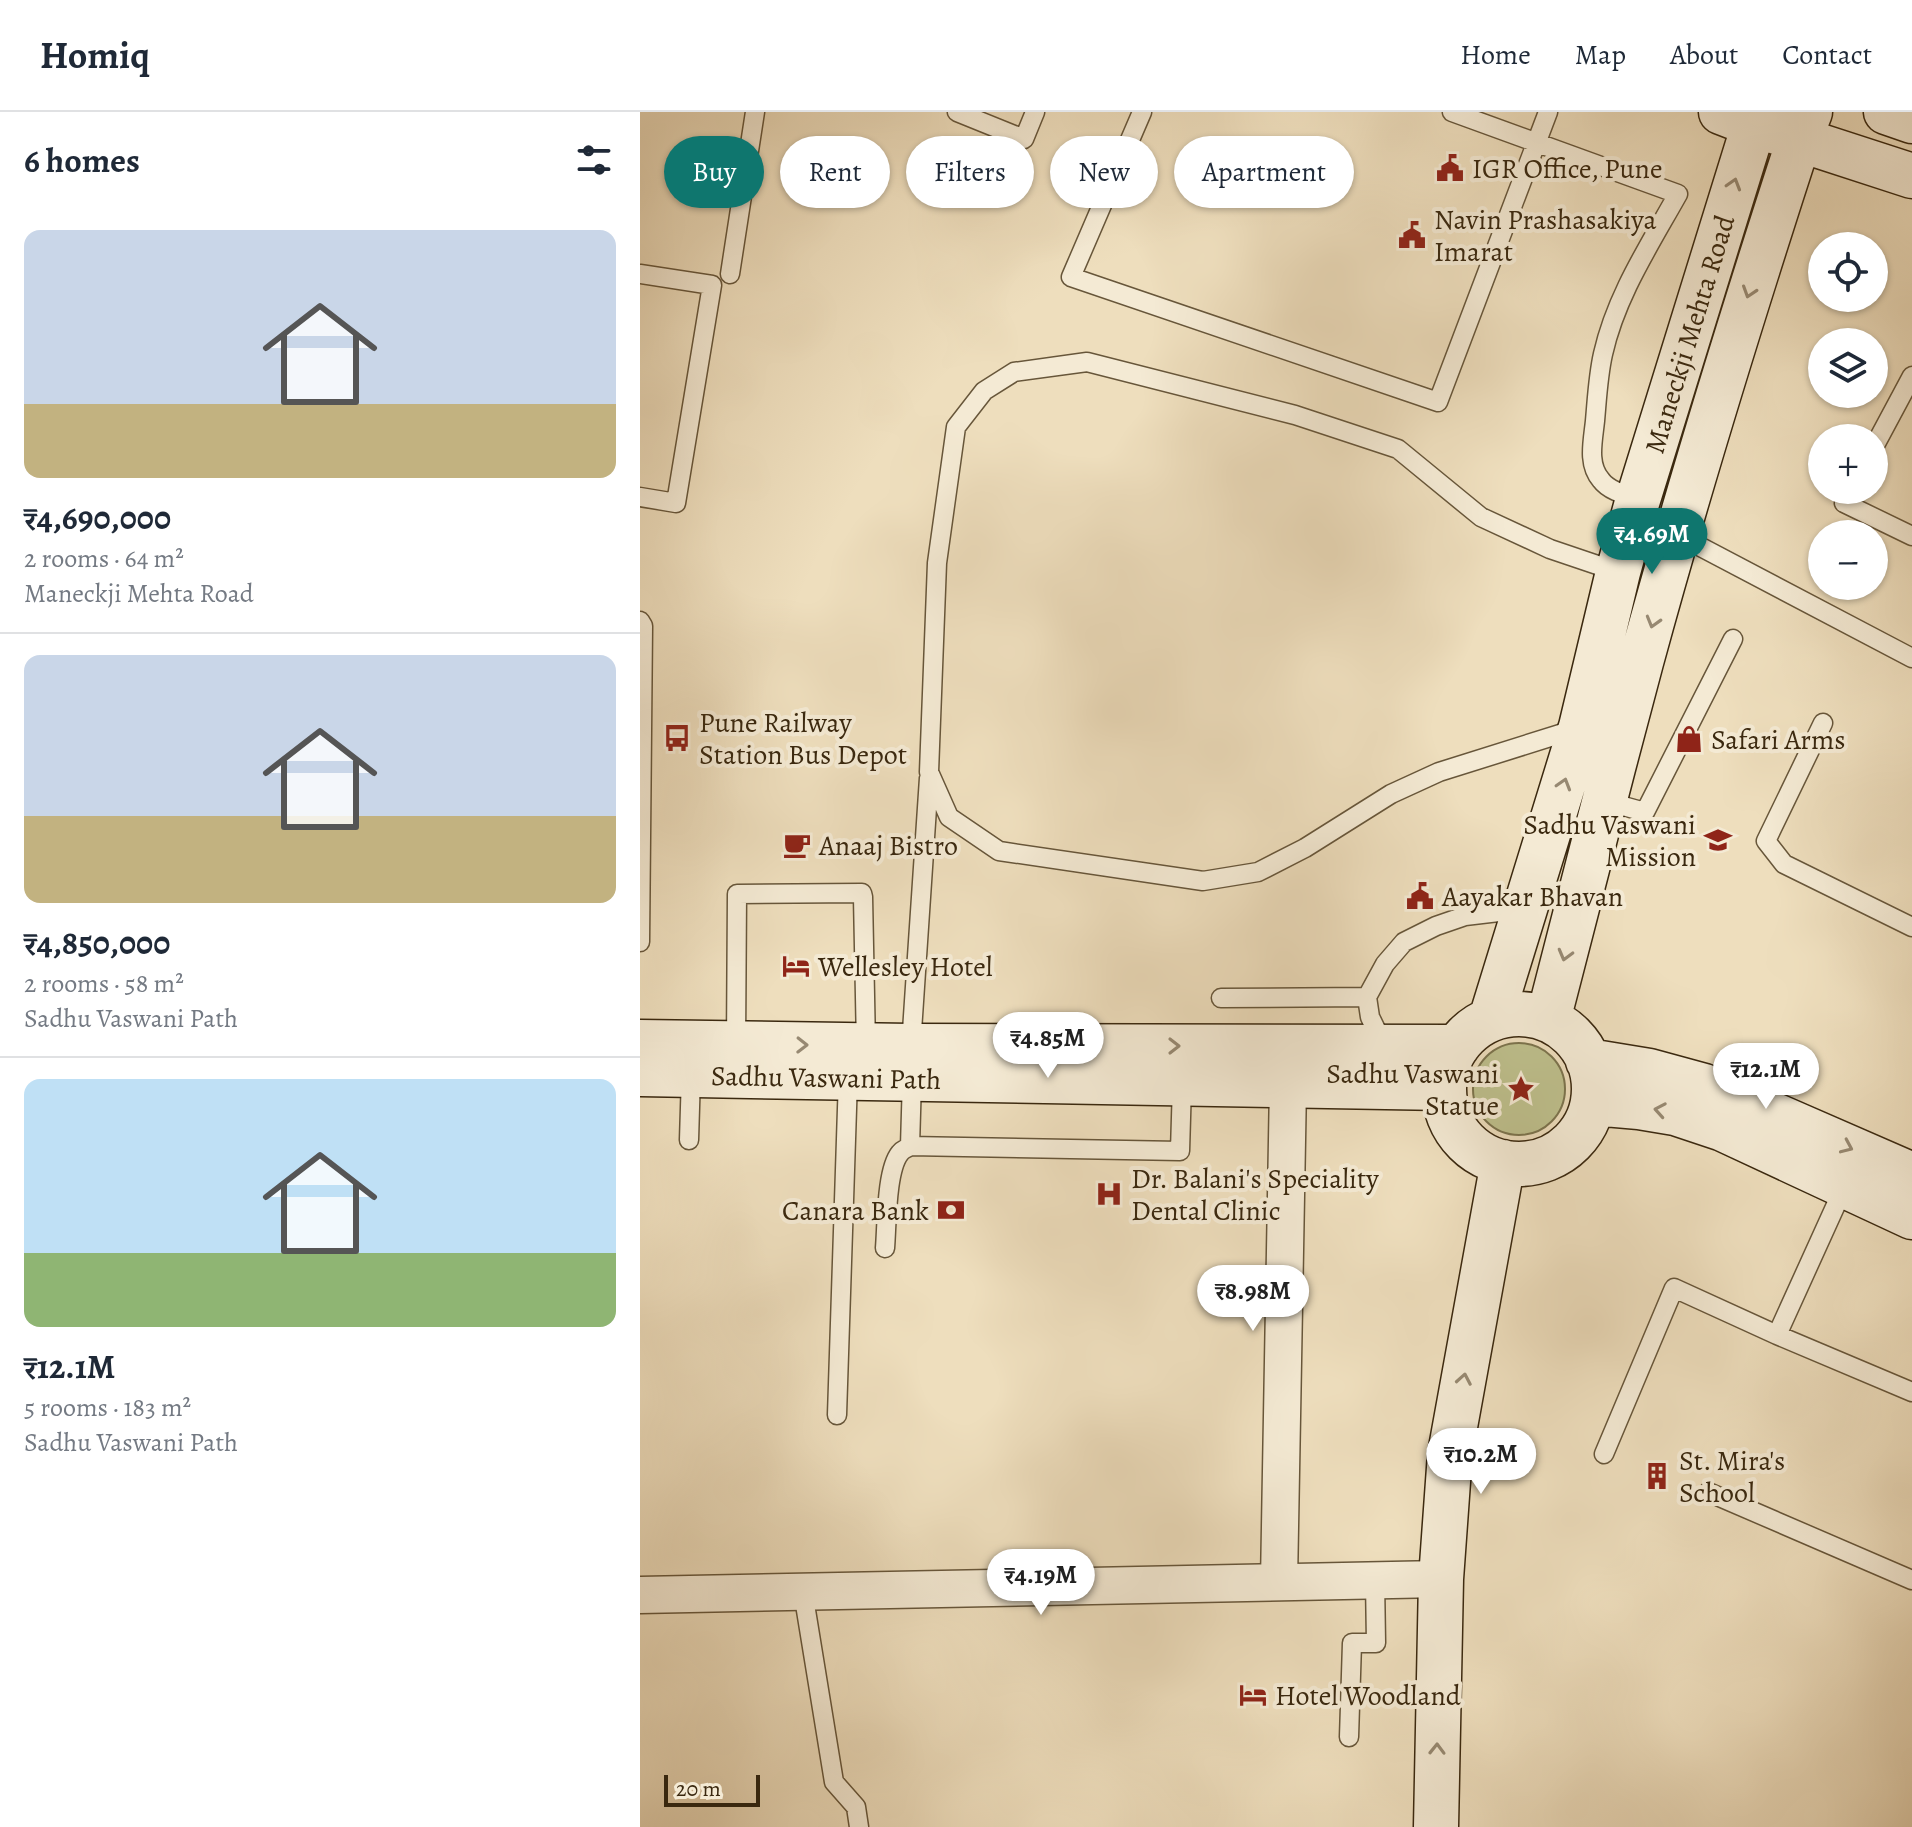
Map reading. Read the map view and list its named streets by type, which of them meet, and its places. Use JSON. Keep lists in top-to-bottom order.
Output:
{
  "streets": {
    "main road": ["Maneckji Mehta Road", "Sadhu Vaswani Path"]
  },
  "crossings": [
    ["Maneckji Mehta Road", "Sadhu Vaswani Path"]
  ],
  "places": {
    "public building": ["IGR Office, Pune", "Navin Prashasakiya Imarat", "Aayakar Bhavan"],
    "bus stop": ["Pune Railway Station Bus Depot"],
    "shop": ["Safari Arms"],
    "school or university": ["Sadhu Vaswani Mission"],
    "cafe": ["Anaaj Bistro"],
    "hotel": ["Wellesley Hotel", "Hotel Woodland"],
    "place": ["Sadhu Vaswani Statue"],
    "hospital": ["Dr. Balani's Speciality Dental Clinic"],
    "bank": ["Canara Bank"],
    "building": ["St. Mira's School"]
  },
  "scale_bar": "20 m",
  "page": {
    "header": "Homiq",
    "nav": [
      "Home",
      "Map",
      "About",
      "Contact"
    ],
    "heading": "6 homes",
    "chip": [
      "Buy",
      "Rent",
      "Filters",
      "New",
      "Apartment"
    ],
    "list": [
      {
        "name": "₹4,690,000",
        "note": "2 rooms · 64 m² · Maneckji Mehta Road"
      },
      {
        "name": "₹4,850,000",
        "note": "2 rooms · 58 m² · Sadhu Vaswani Path"
      },
      {
        "name": "₹12.1M",
        "note": "5 rooms · 183 m² · Sadhu Vaswani Path"
      }
    ],
    "map_buttons": ["+", "−"],
    "price": [
      "₹4.69M",
      "₹4.85M",
      "₹12.1M",
      "₹8.98M",
      "₹10.2M",
      "₹4.19M"
    ],
    "scale": "20 m"
  }
}
